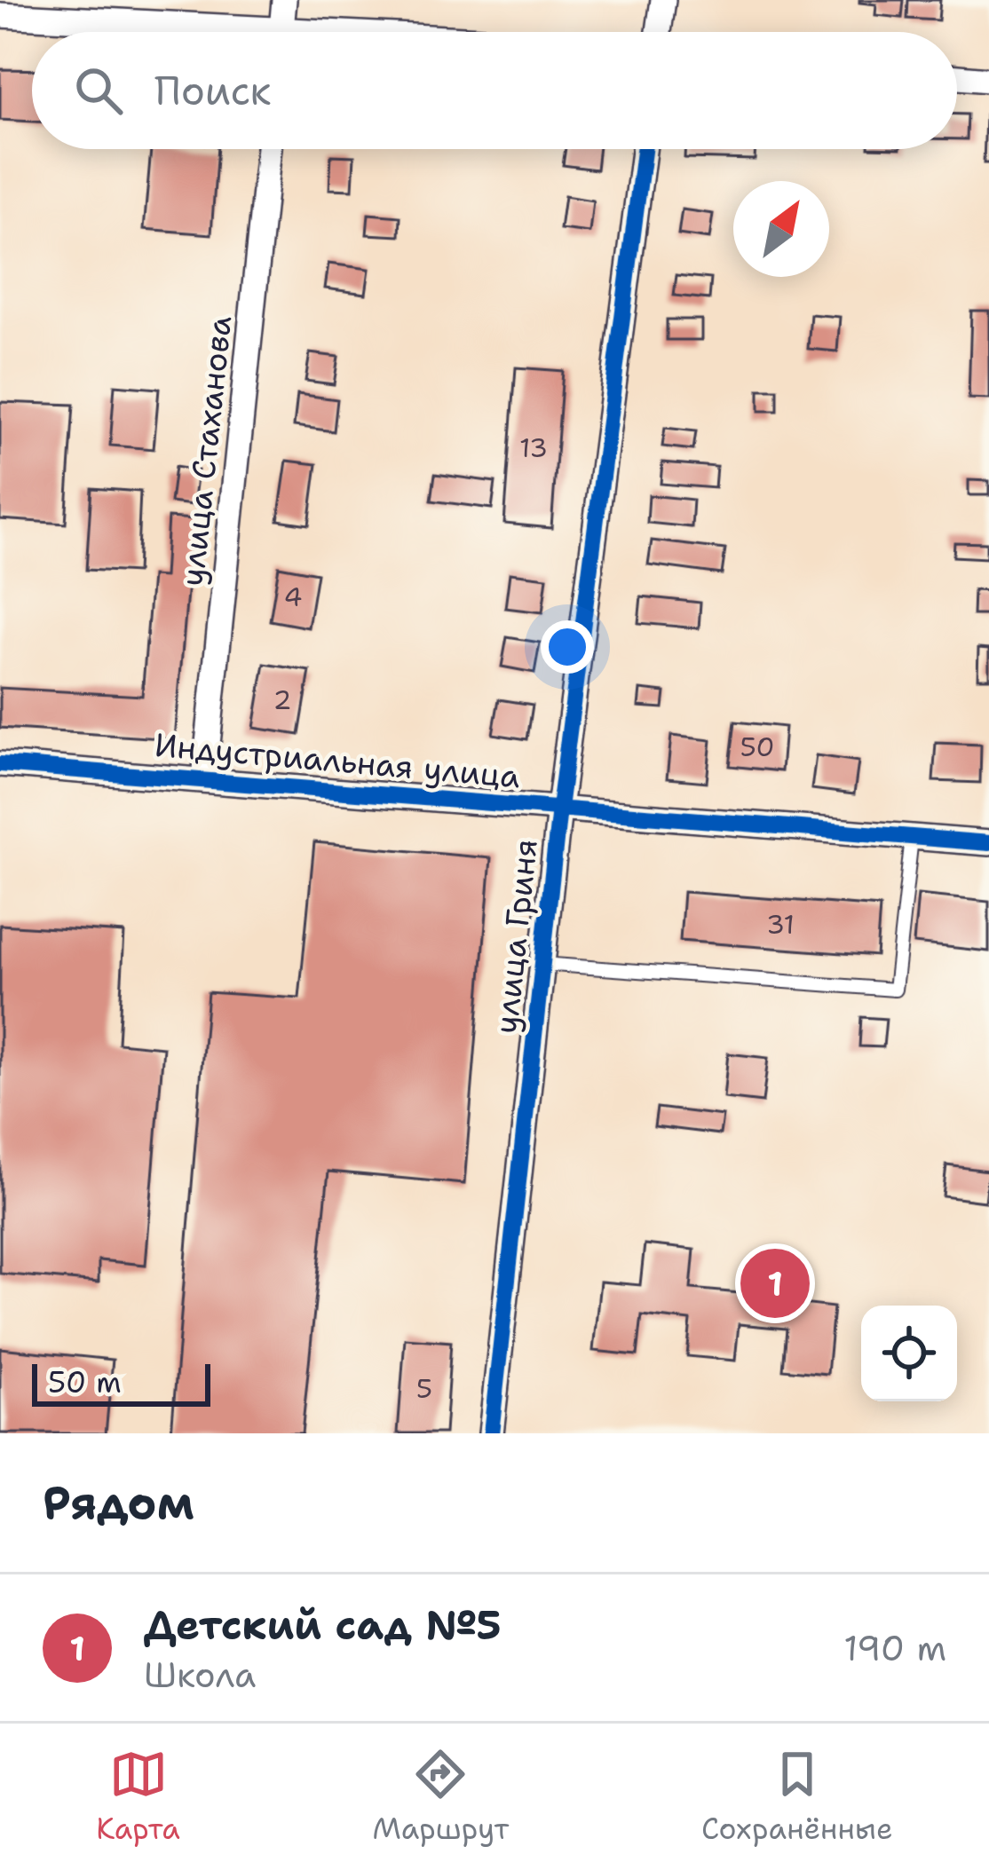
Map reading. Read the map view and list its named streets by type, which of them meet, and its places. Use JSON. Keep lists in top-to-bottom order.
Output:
{
  "streets": {
    "street": ["улица Стаханова", "Индустриальная улица", "улица Гриня"]
  },
  "crossings": [
    ["улица Стаханова", "Индустриальная улица"],
    ["Индустриальная улица", "улица Гриня"]
  ],
  "house_numbers": [
    "13",
    "4",
    "2",
    "50",
    "31",
    "5"
  ],
  "scale_bar": "50 m",
  "north": "top right",
  "page": {
    "search": "Поиск",
    "pins": "1",
    "scale": "50 m",
    "heading": "Рядом",
    "list": [
      {
        "mark": "1",
        "name": "Детский сад №5",
        "note": "Школа",
        "value": "190 m"
      }
    ],
    "nav": ["Карта", "Маршрут", "Сохранённые"]
  }
}
